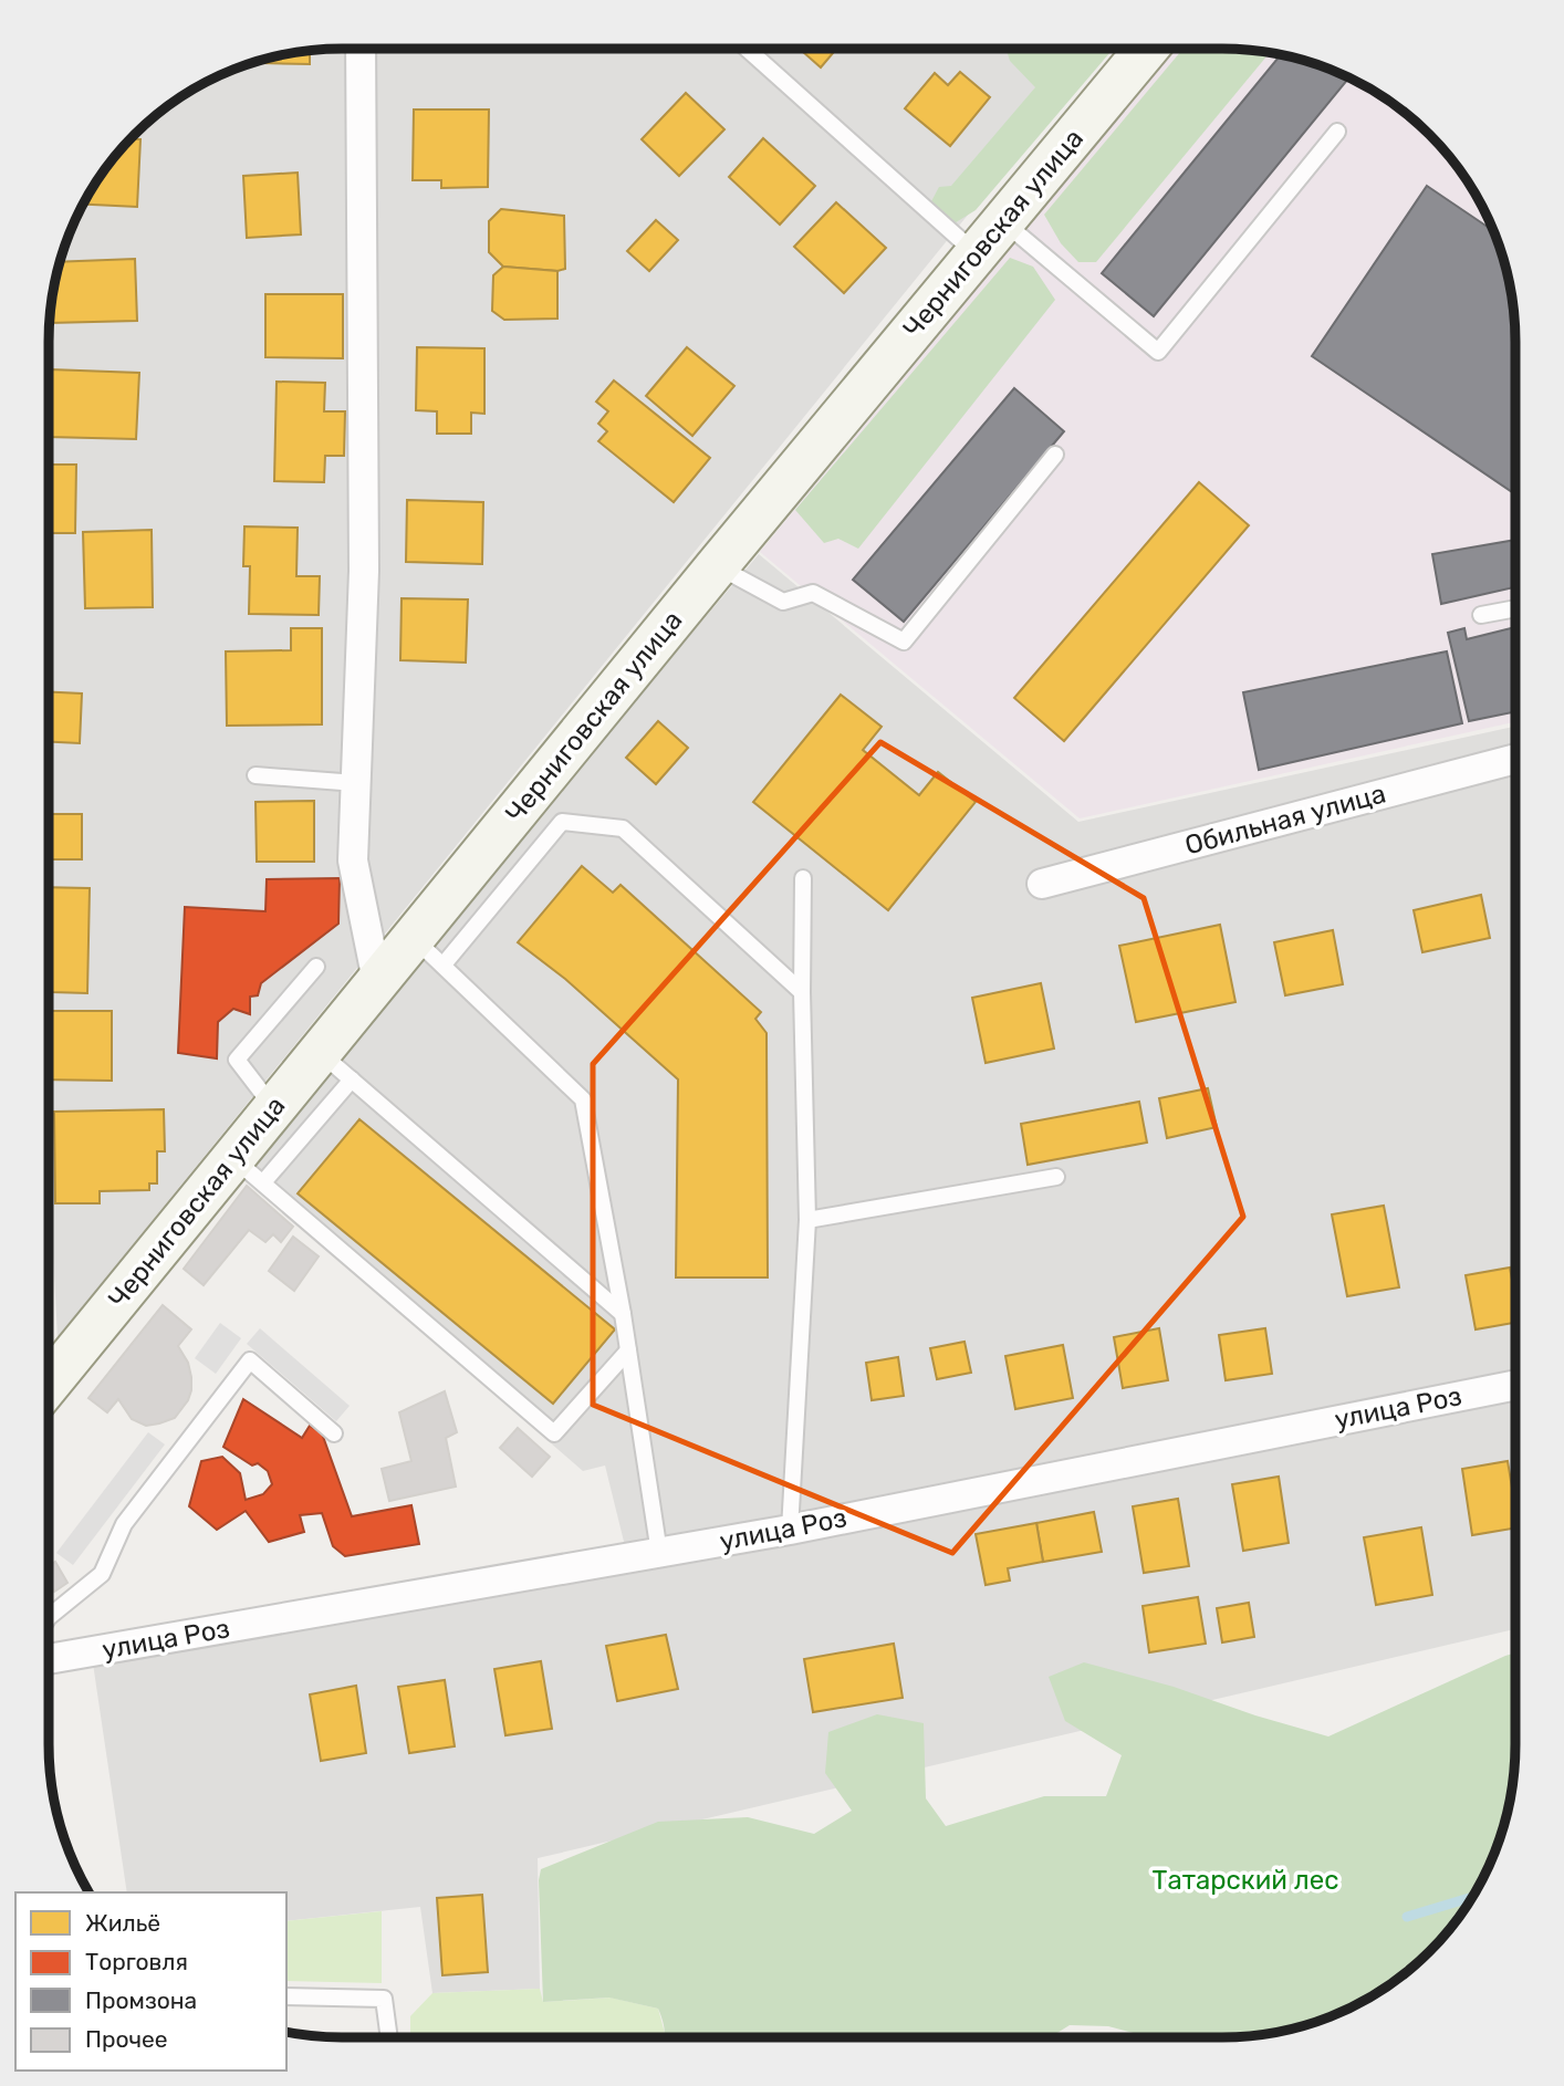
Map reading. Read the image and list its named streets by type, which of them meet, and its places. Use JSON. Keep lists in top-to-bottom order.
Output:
{
  "streets": {
    "street": ["Черниговская улица", "Обильная улица", "улица Роз"]
  },
  "parks": ["Татарский лес"],
  "legend": [
    "Жильё",
    "Торговля",
    "Промзона",
    "Прочее"
  ]
}
